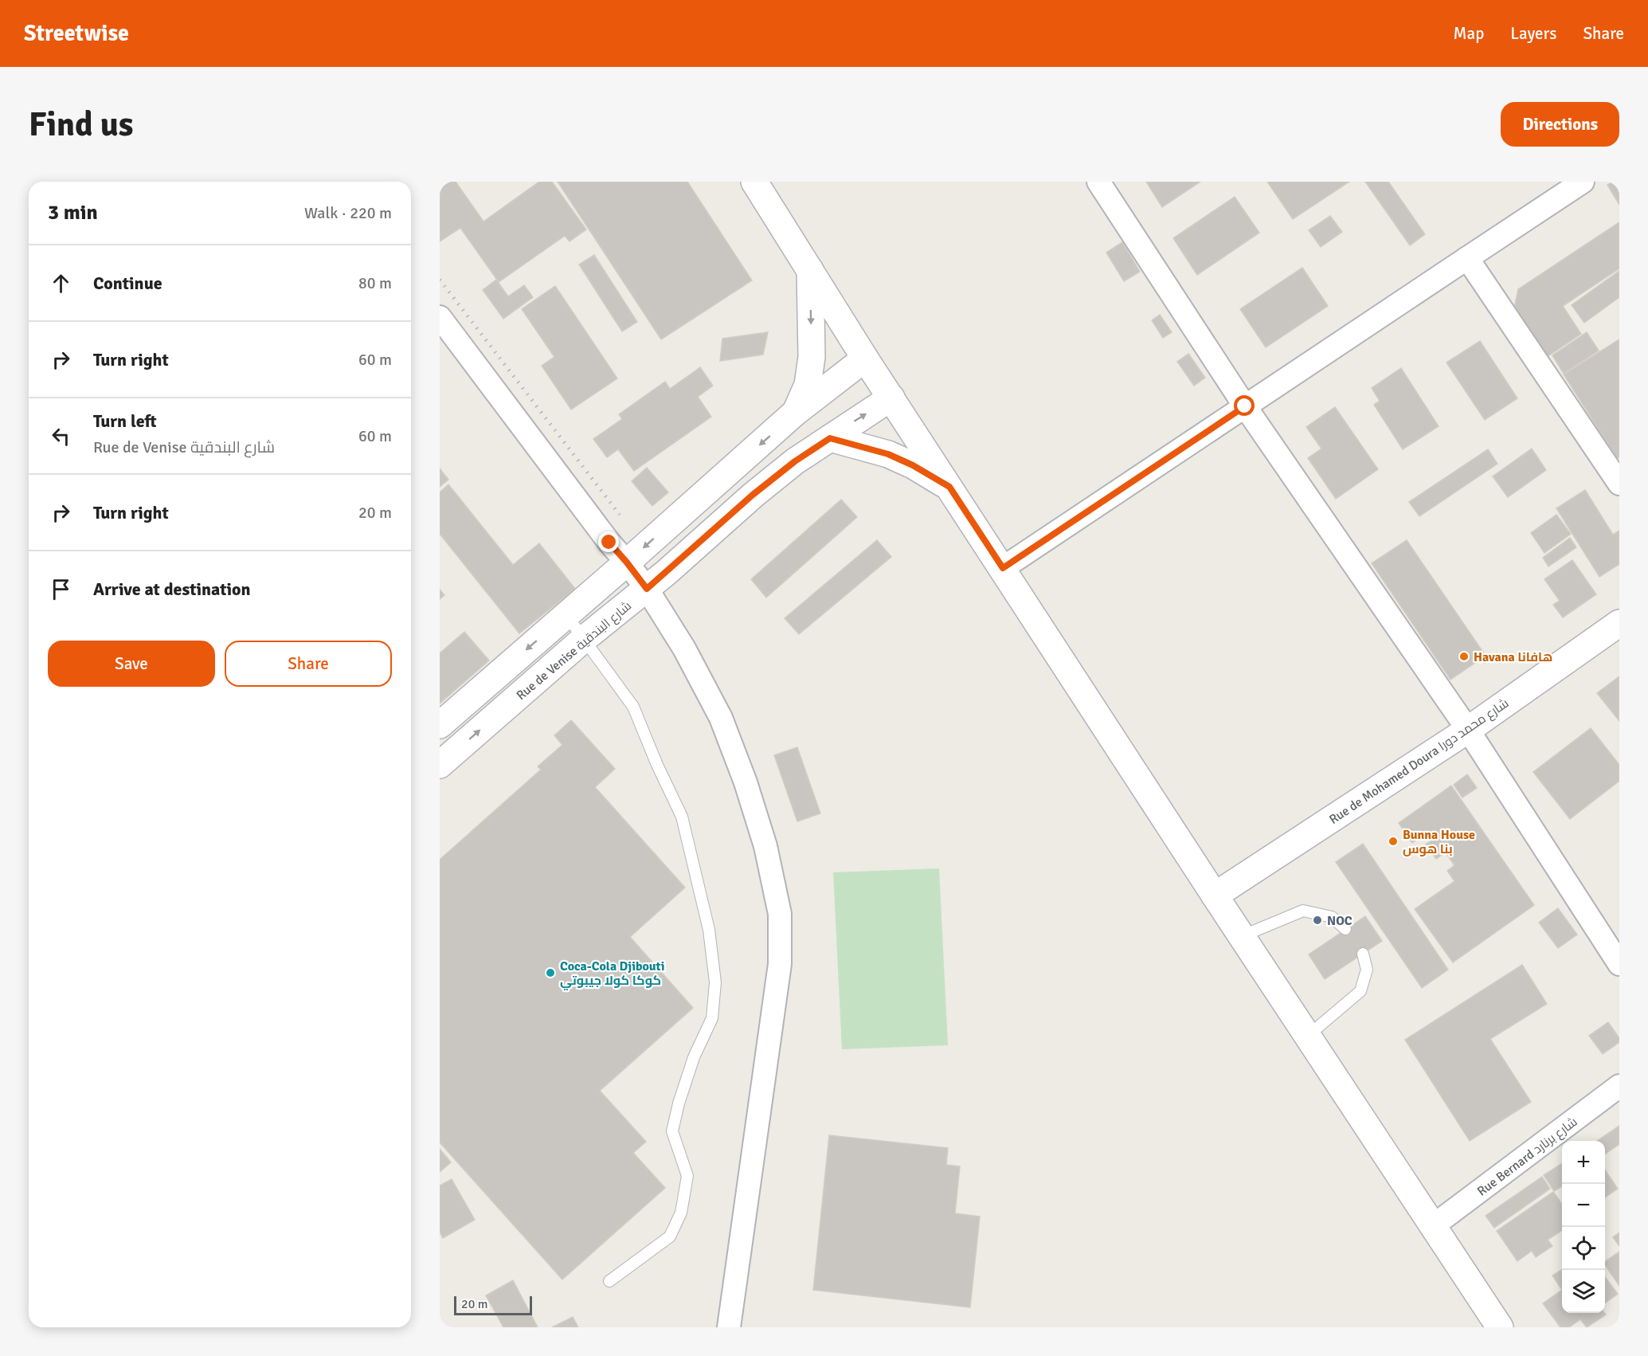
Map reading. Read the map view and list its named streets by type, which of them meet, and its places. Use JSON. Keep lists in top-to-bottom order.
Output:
{
  "streets": {
    "main road": ["Rue de Venise شارع البندقية", "Rue de Mohamed Doura شارع محمد دورا"],
    "street": ["Rue Bernard شارع برنارد"]
  },
  "places": [
    "Havana هافانا",
    "Bunna House بنا هوس",
    "NOC",
    "Coca-Cola Djibouti كوكا كولا جيبوتي"
  ],
  "scale_bar": "20 m",
  "page": {
    "header": "Streetwise",
    "nav": ["Map", "Layers", "Share"],
    "buttons": [
      "Directions",
      ["Save", "Share"]
    ],
    "title": "Find us",
    "heading": ["3 min", "Walk · 220 m"],
    "list": [
      ["Continue", "80 m"],
      ["Turn right", "60 m"],
      ["Turn left", "Rue de Venise شارع البندقية", "60 m"],
      ["Turn right", "20 m"],
      "Arrive at destination"
    ],
    "map_buttons": ["+", "−"],
    "scale": "20 m"
  }
}
